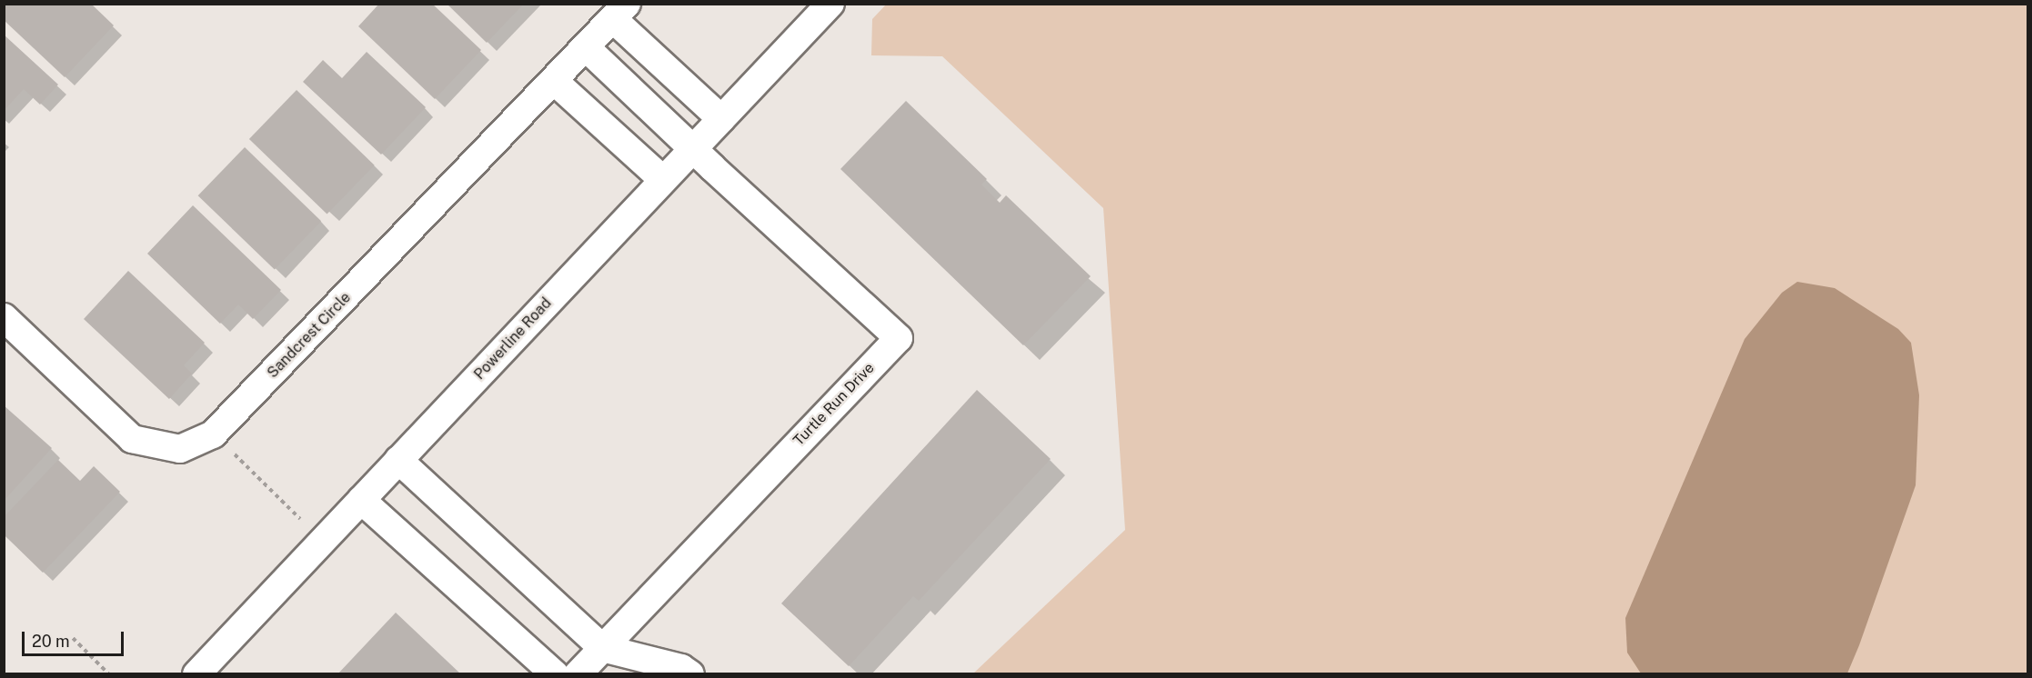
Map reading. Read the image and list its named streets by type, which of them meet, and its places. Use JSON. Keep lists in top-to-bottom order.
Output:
{
  "streets": {
    "street": ["Sandcrest Circle", "Powerline Road", "Turtle Run Drive"]
  },
  "crossings": [
    ["Powerline Road", "Turtle Run Drive"]
  ],
  "scale_bar": "20 m"
}
